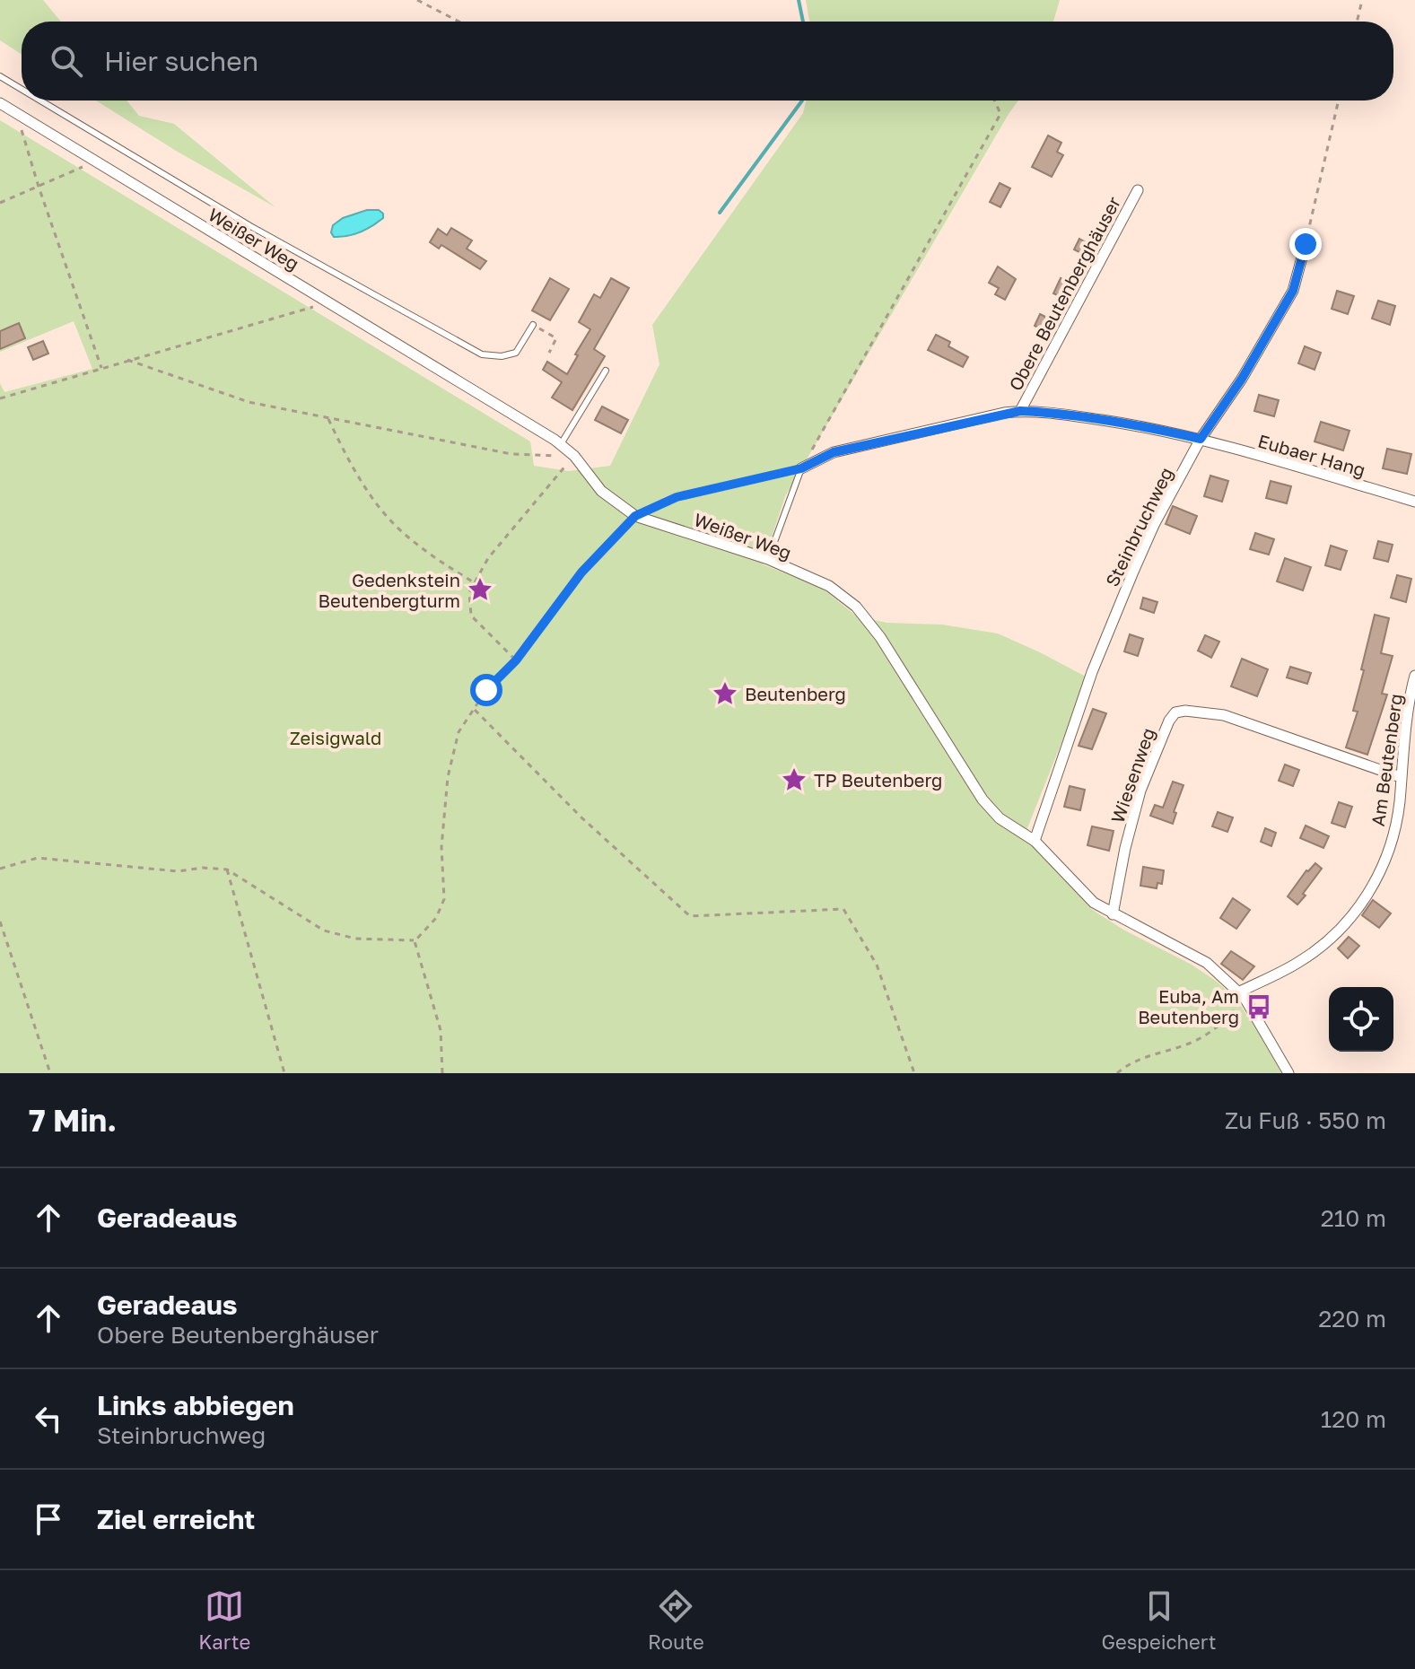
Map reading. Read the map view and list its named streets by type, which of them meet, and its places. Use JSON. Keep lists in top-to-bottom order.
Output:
{
  "streets": {
    "street": [
      "Weißer Weg",
      "Obere Beutenberghäuser",
      "Eubaer Hang",
      "Steinbruchweg",
      "Am Beutenberg",
      "Wiesenweg"
    ]
  },
  "crossings": [
    ["Weißer Weg", "Steinbruchweg"],
    ["Weißer Weg", "Am Beutenberg"],
    ["Weißer Weg", "Wiesenweg"],
    ["Obere Beutenberghäuser", "Eubaer Hang"],
    ["Obere Beutenberghäuser", "Steinbruchweg"],
    ["Eubaer Hang", "Steinbruchweg"],
    ["Am Beutenberg", "Wiesenweg"]
  ],
  "parks": ["Zeisigwald"],
  "places": {
    "place": ["Gedenkstein Beutenbergturm", "Beutenberg", "TP Beutenberg"],
    "bus stop": ["Euba, Am Beutenberg"]
  },
  "page": {
    "search": "Hier suchen",
    "heading": ["7 Min.", "Zu Fuß · 550 m"],
    "list": [
      ["Geradeaus", "210 m"],
      ["Geradeaus", "Obere Beutenberghäuser", "220 m"],
      ["Links abbiegen", "Steinbruchweg", "120 m"],
      "Ziel erreicht"
    ],
    "nav": ["Karte", "Route", "Gespeichert"]
  }
}
